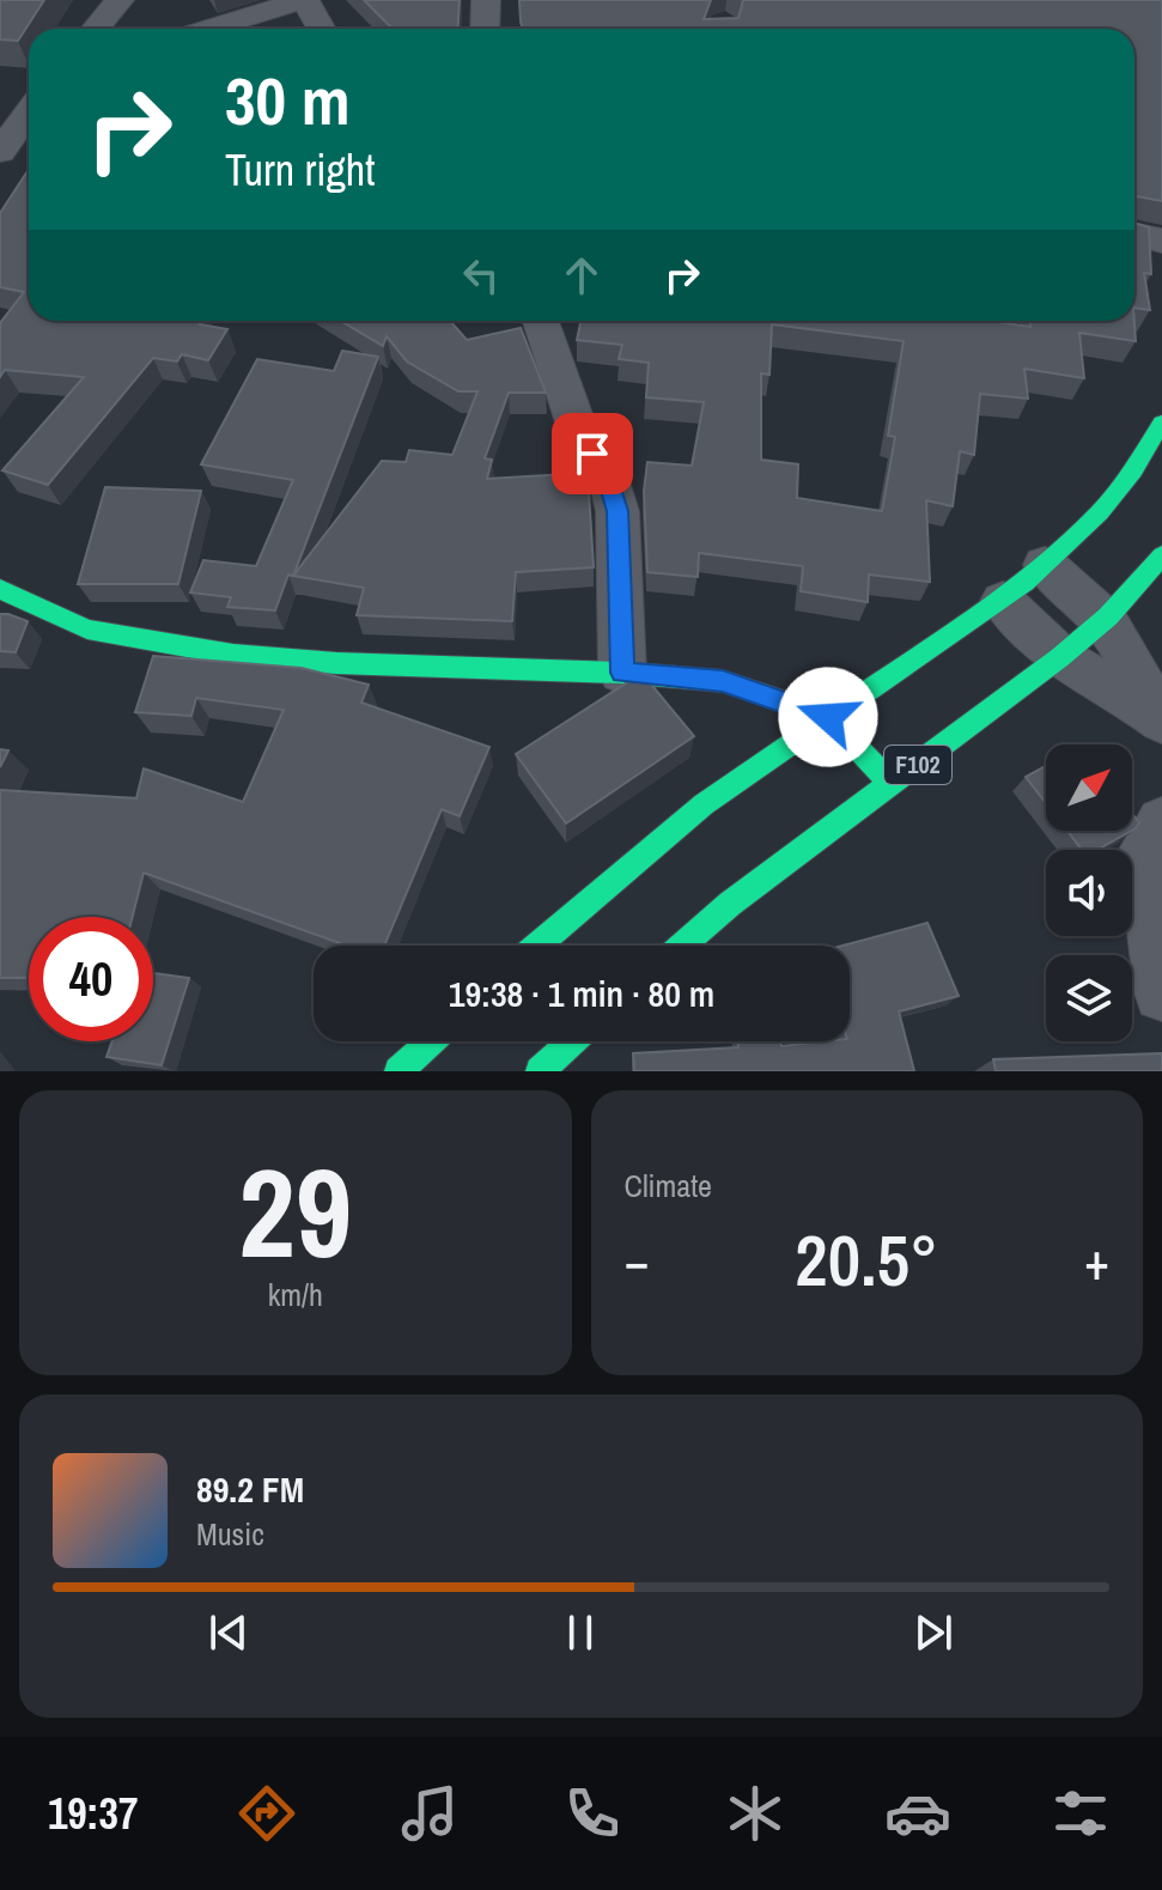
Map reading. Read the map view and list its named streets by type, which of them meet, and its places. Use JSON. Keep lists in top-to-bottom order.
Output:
{
  "streets": {
    "main road": ["F102"]
  },
  "north": "top right",
  "page": {
    "turn": ["30 m", "Turn right"],
    "limit": "40",
    "trip": "19:38 · 1 min · 80 m",
    "tile": [
      ["29", "km/h"],
      "Climate"
    ],
    "heat": ["−", "20.5°", "+"],
    "song": ["89.2 FM", "Music"],
    "tabs": "19:37"
  }
}
